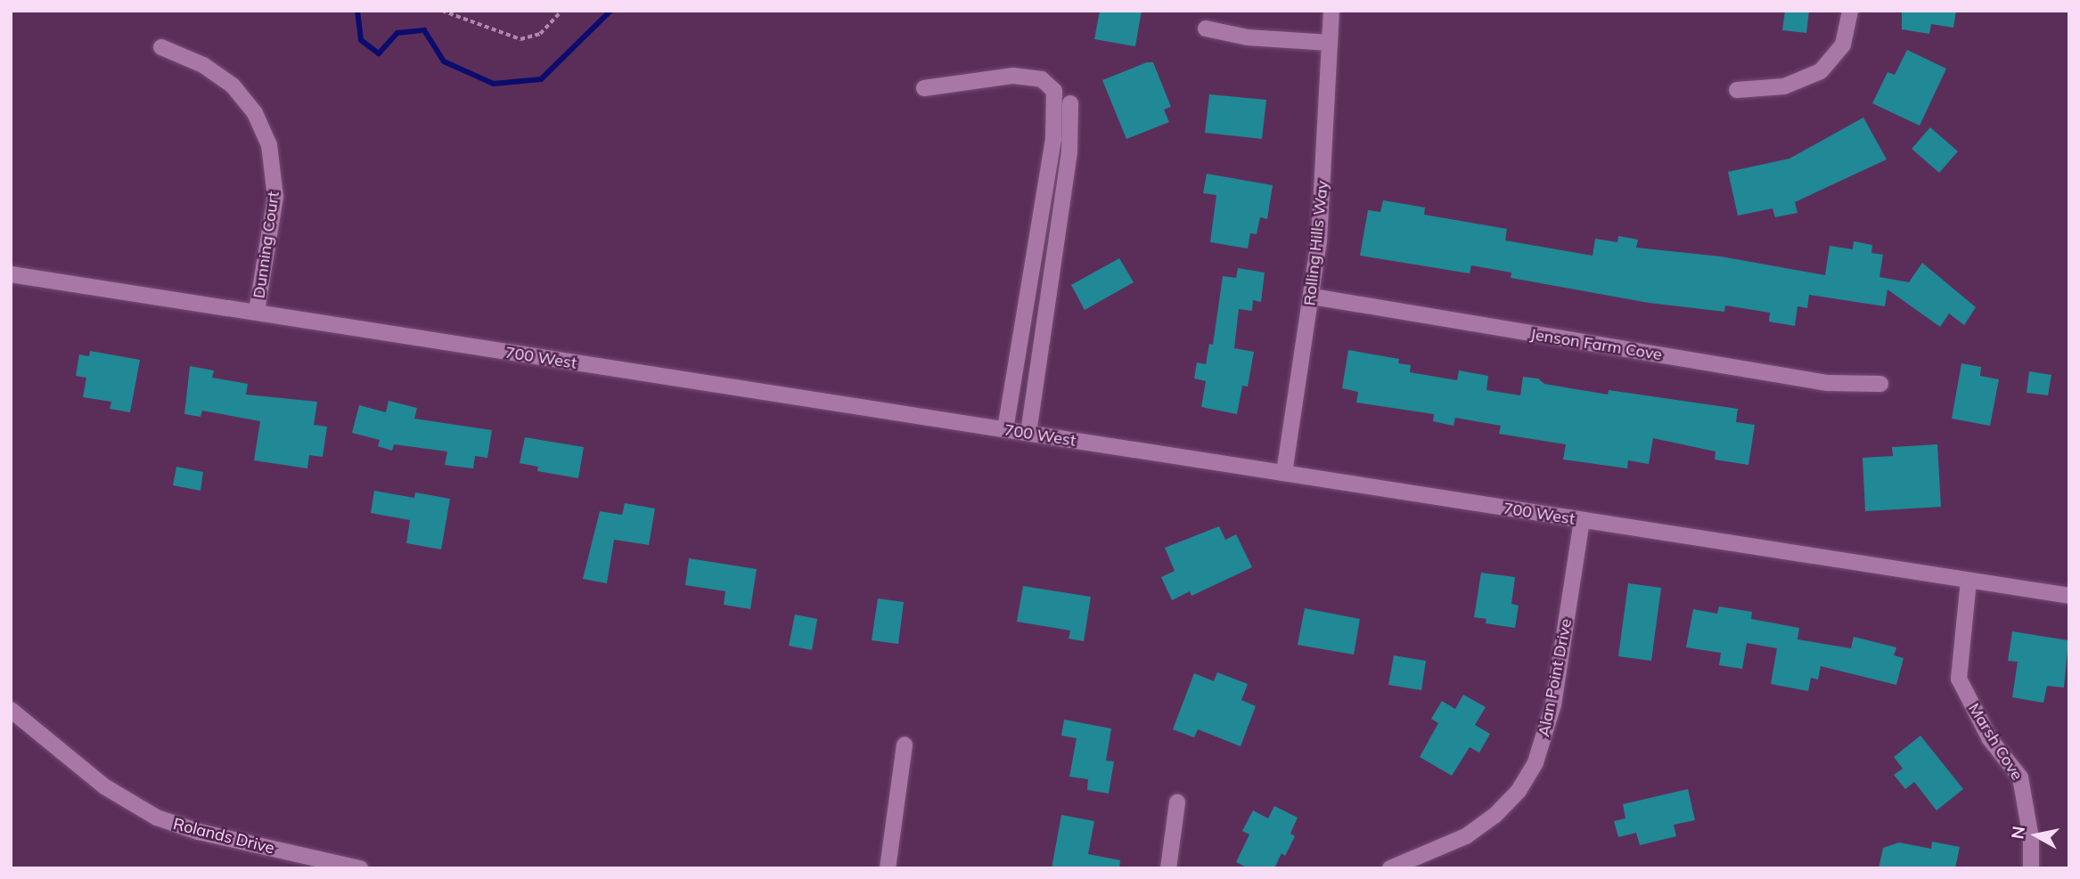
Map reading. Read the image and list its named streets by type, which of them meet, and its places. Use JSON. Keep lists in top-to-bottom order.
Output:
{
  "streets": {
    "street": [
      "Rolling Hills Way",
      "Dunning Court",
      "Jenson Farm Cove",
      "700 West",
      "Alan Point Drive",
      "Marsh Cove",
      "Rolands Drive"
    ]
  },
  "crossings": [
    ["Rolling Hills Way", "Jenson Farm Cove"],
    ["Rolling Hills Way", "700 West"],
    ["Dunning Court", "700 West"],
    ["700 West", "Alan Point Drive"],
    ["700 West", "Marsh Cove"]
  ],
  "north": "left"
}
